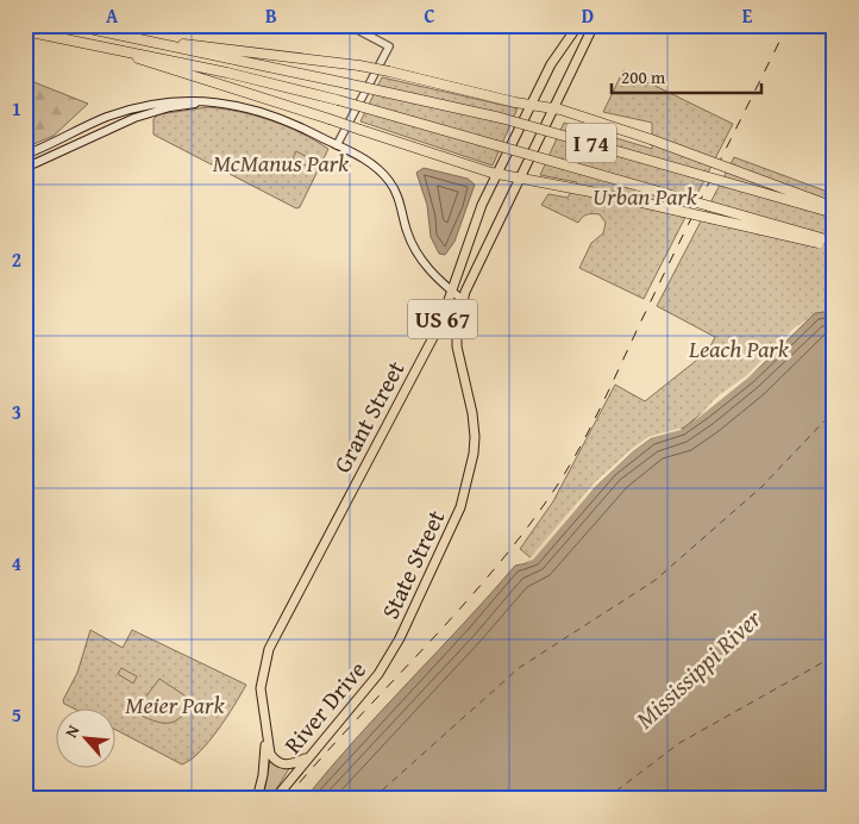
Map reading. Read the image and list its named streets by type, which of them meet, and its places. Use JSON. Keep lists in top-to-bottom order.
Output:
{
  "streets": {
    "highway": ["I 74"],
    "main road": [
      "US 67",
      "Grant Street",
      "State Street",
      "River Drive"
    ]
  },
  "crossings": [
    ["US 67", "Grant Street"],
    ["US 67", "State Street"],
    ["State Street", "River Drive"]
  ],
  "water": ["Mississippi River"],
  "parks": [
    "McManus Park",
    "Urban Park",
    "Leach Park",
    "Meier Park"
  ],
  "scale_bar": "200 m",
  "north": "top left",
  "grid": {
    "columns": [
      "A",
      "B",
      "C",
      "D",
      "E"
    ],
    "rows": [
      "1",
      "2",
      "3",
      "4",
      "5"
    ]
  }
}
